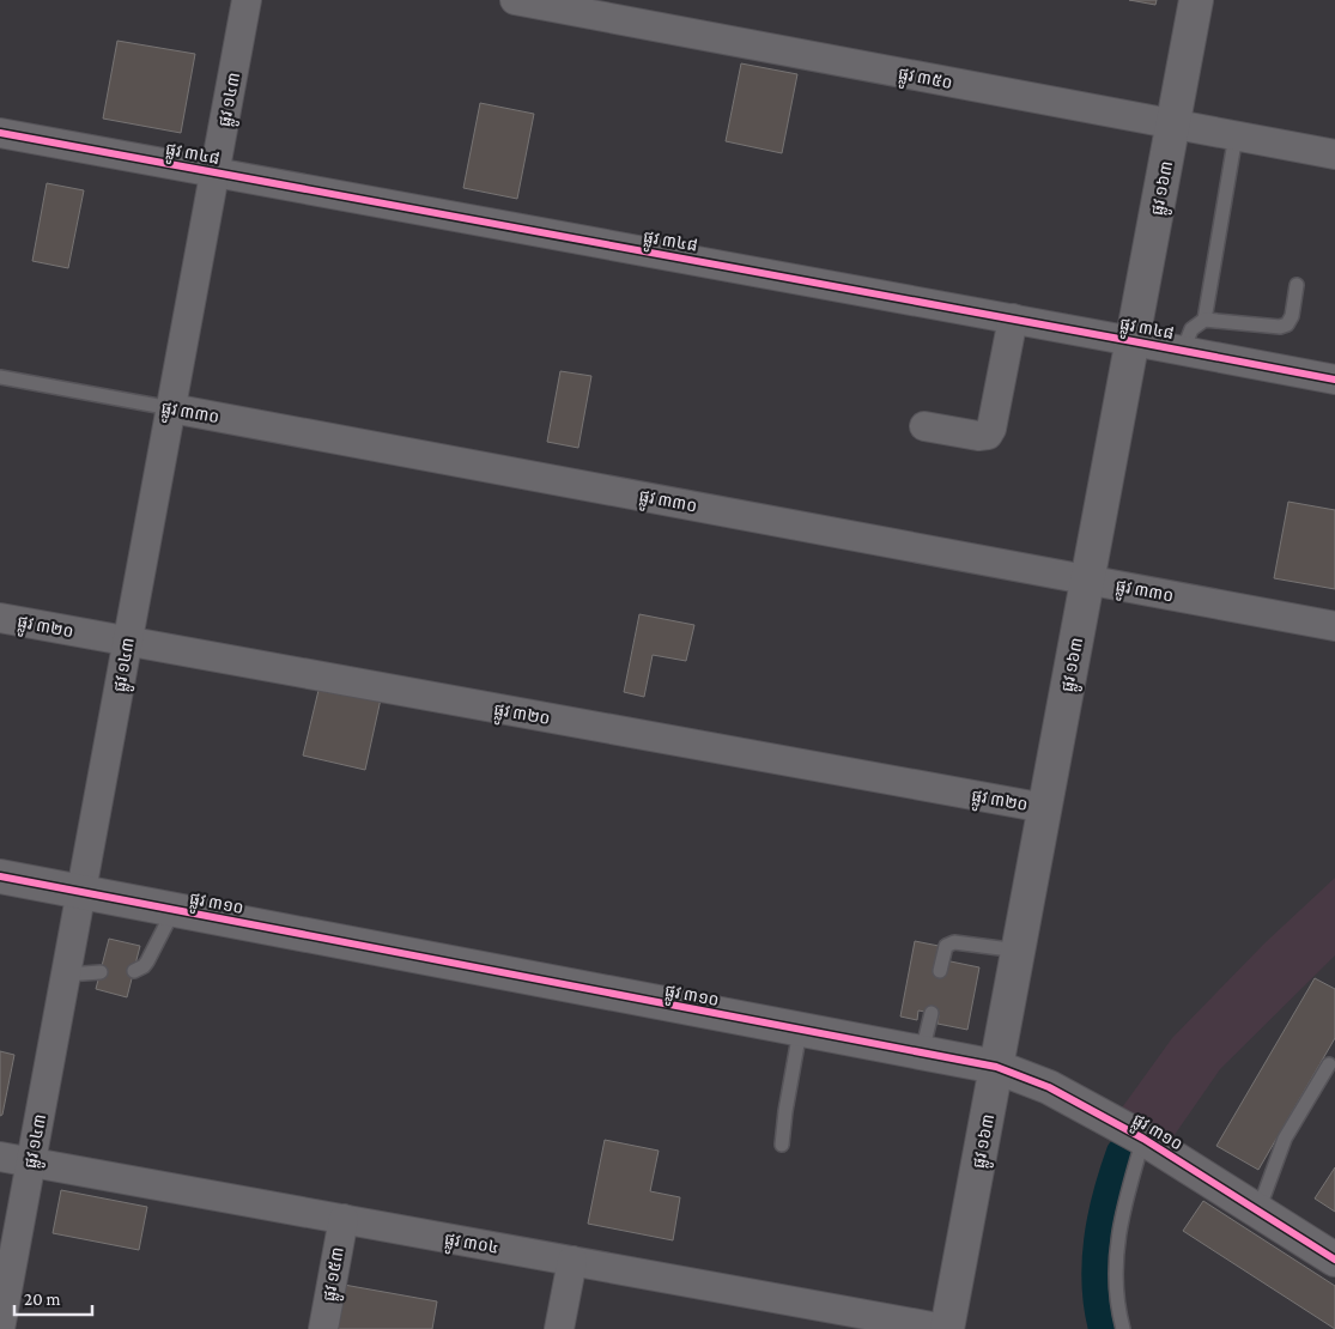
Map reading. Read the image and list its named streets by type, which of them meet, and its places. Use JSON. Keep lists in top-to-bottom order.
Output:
{
  "streets": {
    "street": [
      "ផ្លូវ ៣៥០",
      "ផ្លូវ ១៤៣",
      "ផ្លូវ ៣៤៨",
      "ផ្លូវ ១៦៣",
      "ផ្លូវ ៣៣០",
      "ផ្លូវ ៣២០",
      "ផ្លូវ ៣១០",
      "ផ្លូវ ៣០៤",
      "ផ្លូវ ១៥៣"
    ]
  },
  "crossings": [
    ["ផ្លូវ ៣៥០", "ផ្លូវ ១៦៣"],
    ["ផ្លូវ ១៤៣", "ផ្លូវ ៣៤៨"],
    ["ផ្លូវ ១៤៣", "ផ្លូវ ៣៣០"],
    ["ផ្លូវ ១៤៣", "ផ្លូវ ៣២០"],
    ["ផ្លូវ ១៤៣", "ផ្លូវ ៣១០"],
    ["ផ្លូវ ១៤៣", "ផ្លូវ ៣០៤"],
    ["ផ្លូវ ៣៤៨", "ផ្លូវ ១៦៣"],
    ["ផ្លូវ ១៦៣", "ផ្លូវ ៣៣០"],
    ["ផ្លូវ ១៦៣", "ផ្លូវ ៣២០"],
    ["ផ្លូវ ១៦៣", "ផ្លូវ ៣១០"],
    ["ផ្លូវ ១៦៣", "ផ្លូវ ៣០៤"],
    ["ផ្លូវ ៣០៤", "ផ្លូវ ១៥៣"]
  ],
  "scale_bar": "20 m"
}
